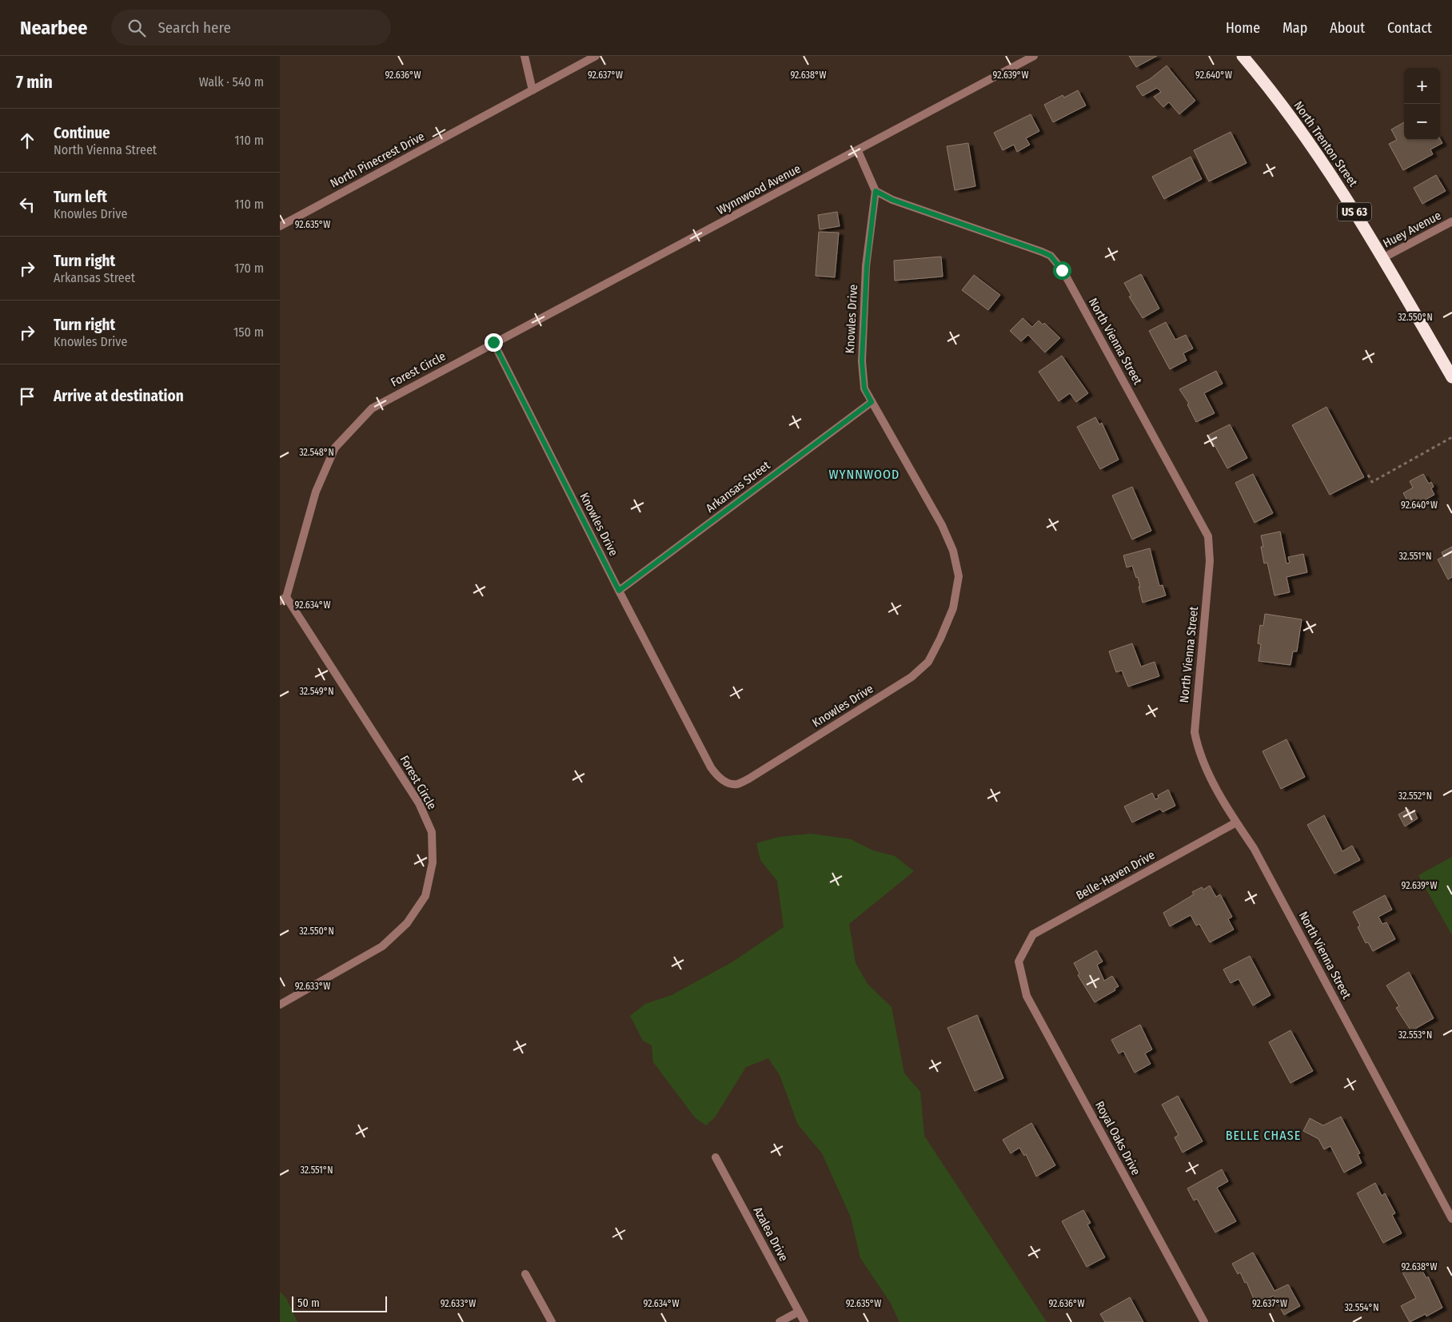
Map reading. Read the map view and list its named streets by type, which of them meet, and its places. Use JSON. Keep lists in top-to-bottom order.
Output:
{
  "streets": {
    "highway": ["North Trenton Street", "US 63"],
    "street": [
      "North Pinecrest Drive",
      "Wynnwood Avenue",
      "Huey Avenue",
      "Knowles Drive",
      "North Vienna Street",
      "Forest Circle",
      "Arkansas Street",
      "Belle-Haven Drive",
      "Royal Oaks Drive",
      "Azalea Drive"
    ]
  },
  "crossings": [
    ["North Trenton Street", "Huey Avenue"],
    ["Wynnwood Avenue", "Knowles Drive"],
    ["Wynnwood Avenue", "Forest Circle"],
    ["Knowles Drive", "North Vienna Street"],
    ["Knowles Drive", "Forest Circle"],
    ["Knowles Drive", "Arkansas Street"],
    ["North Vienna Street", "Belle-Haven Drive"],
    ["Belle-Haven Drive", "Royal Oaks Drive"]
  ],
  "districts": ["WYNNWOOD", "BELLE CHASE"],
  "scale_bar": "50 m",
  "page": {
    "header": "Nearbee",
    "search": "Search here",
    "nav": [
      "Home",
      "Map",
      "About",
      "Contact"
    ],
    "heading": ["7 min", "Walk · 540 m"],
    "map_buttons": ["+", "−"],
    "list": [
      ["Continue", "North Vienna Street", "110 m"],
      ["Turn left", "Knowles Drive", "110 m"],
      ["Turn right", "Arkansas Street", "170 m"],
      ["Turn right", "Knowles Drive", "150 m"],
      "Arrive at destination"
    ],
    "scale": "50 m"
  },
  "coordinates": [
    "92.636°W",
    "92.637°W",
    "92.638°W",
    "92.639°W",
    "92.640°W",
    "92.635°W",
    "32.550°N",
    "32.548°N",
    "32.551°N",
    "92.634°W",
    "32.549°N",
    "32.552°N",
    "92.633°W",
    "32.553°N",
    "32.554°N"
  ]
}
